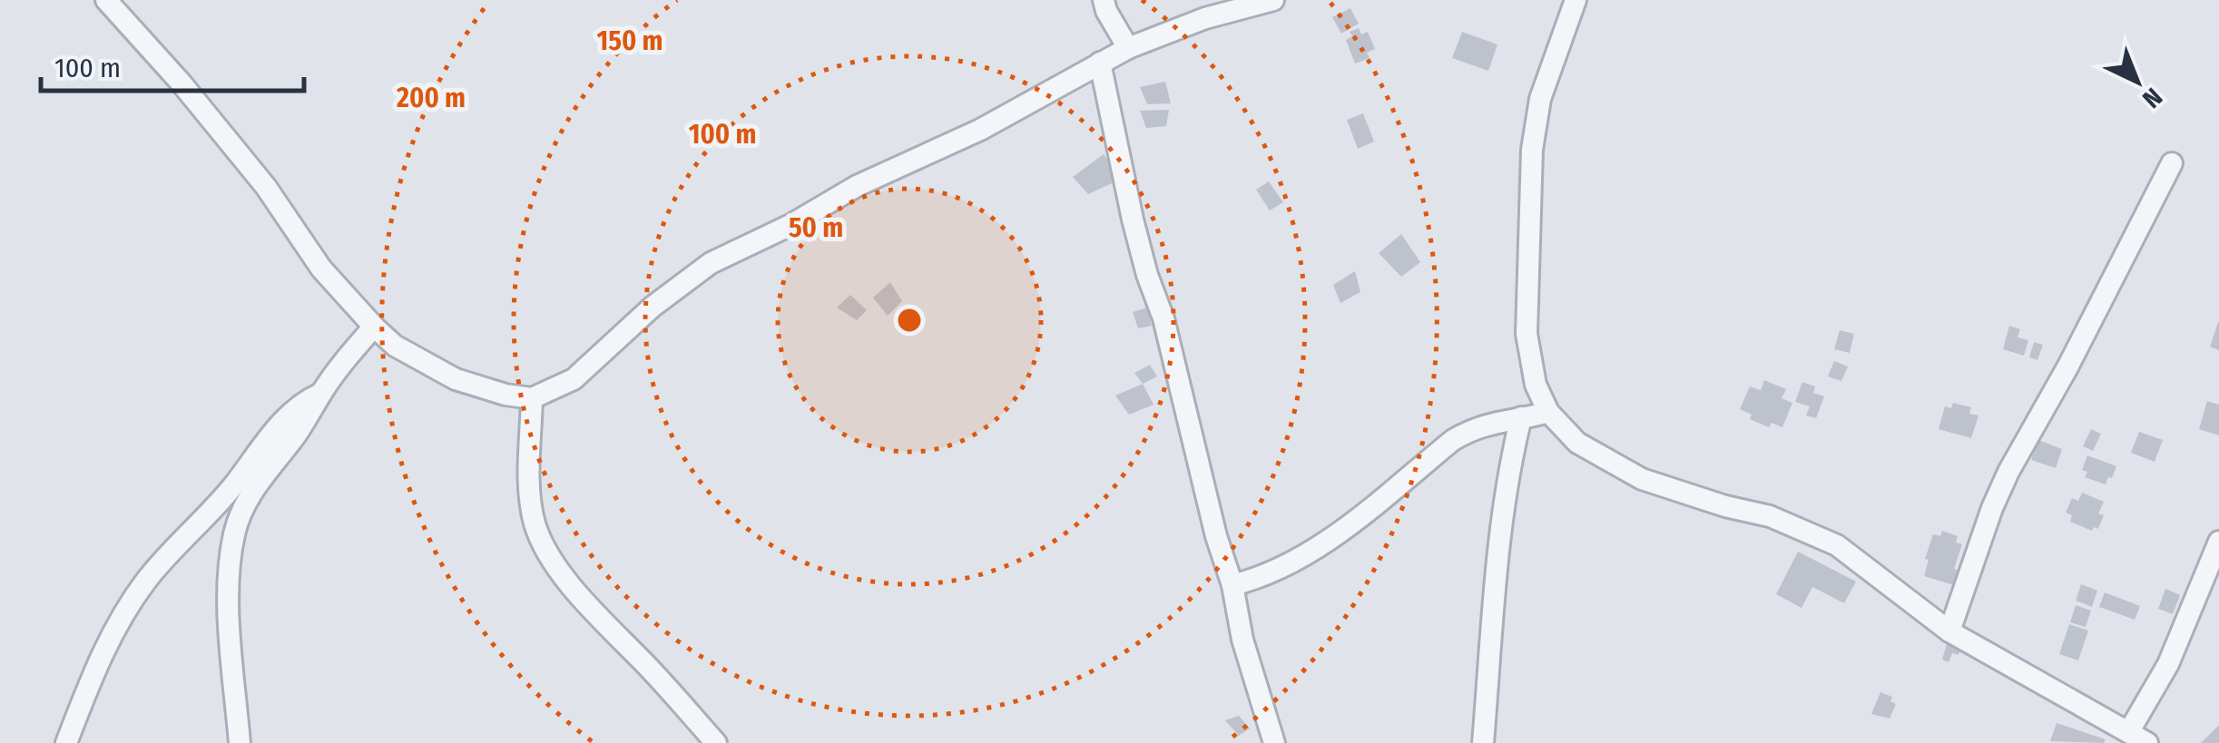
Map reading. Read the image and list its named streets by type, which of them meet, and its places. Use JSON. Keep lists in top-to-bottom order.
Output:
{
  "scale_bar": "100 m",
  "north": "bottom right",
  "rings": [
    "150 m",
    "200 m",
    "100 m",
    "50 m"
  ]
}
